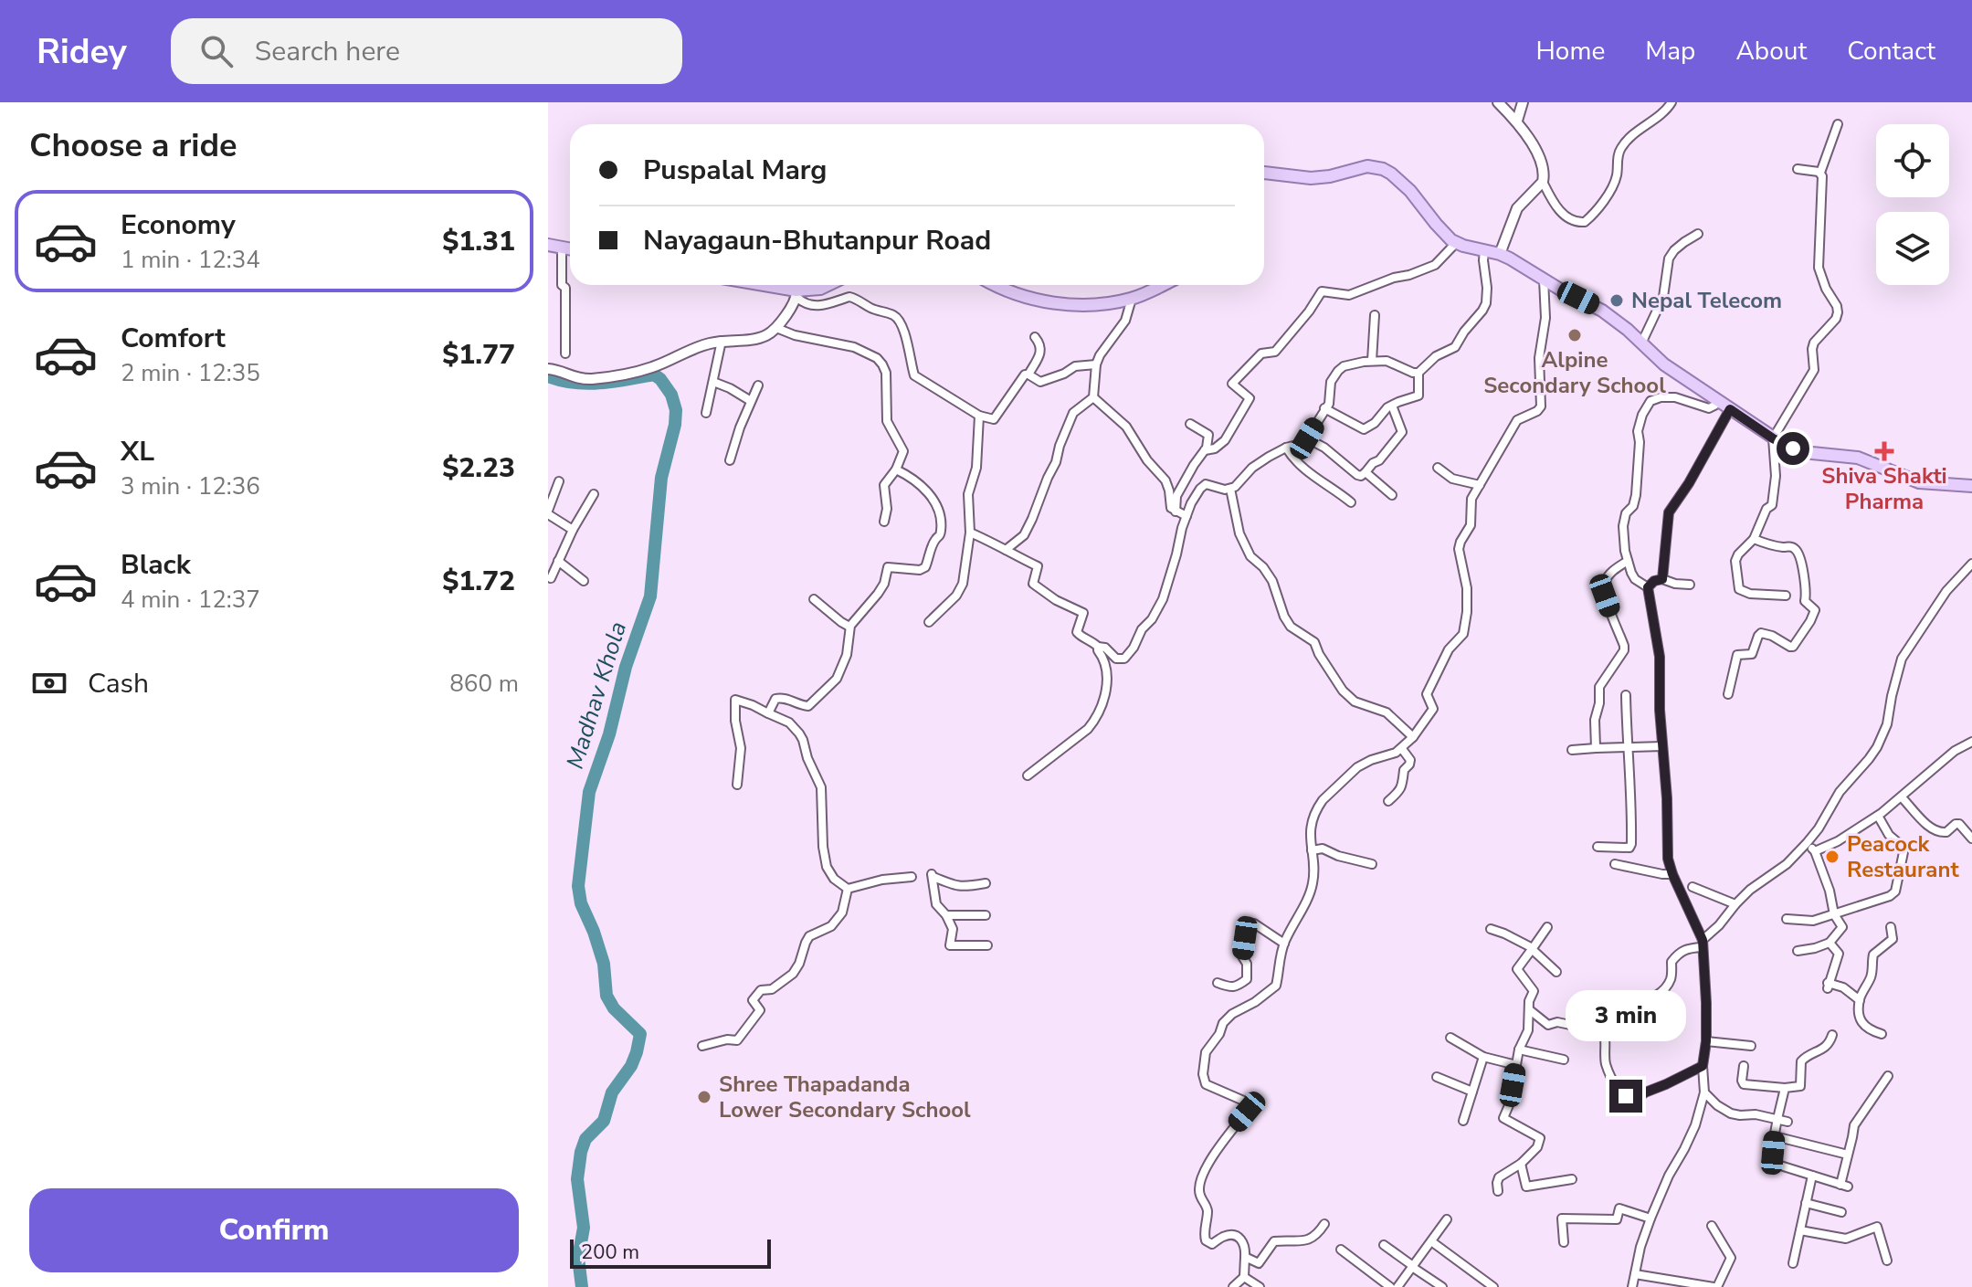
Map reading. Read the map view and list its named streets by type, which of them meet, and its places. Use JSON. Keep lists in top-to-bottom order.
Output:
{
  "water": ["Madhav Khola"],
  "places": {
    "other": [
      "Nepal Telecom",
      "Alpine Secondary School",
      "Peacock Restaurant",
      "Shree Thapadanda Lower Secondary School"
    ],
    "health": ["Shiva Shakti Pharma"]
  },
  "scale_bar": "200 m",
  "page": {
    "header": "Ridey",
    "search": "Search here",
    "nav": [
      "Home",
      "Map",
      "About",
      "Contact"
    ],
    "heading": "Choose a ride",
    "banner": ["Puspalal Marg", "Nayagaun-Bhutanpur Road"],
    "list": [
      {
        "name": "Economy",
        "note": "1 min · 12:34",
        "value": "$1.31"
      },
      {
        "name": "Comfort",
        "note": "2 min · 12:35",
        "value": "$1.77"
      },
      {
        "name": "XL",
        "note": "3 min · 12:36",
        "value": "$2.23"
      },
      {
        "name": "Black",
        "note": "4 min · 12:37",
        "value": "$1.72"
      }
    ],
    "pay": ["Cash", "860 m"],
    "bubble": "3 min",
    "buttons": "Confirm",
    "scale": "200 m"
  }
}
